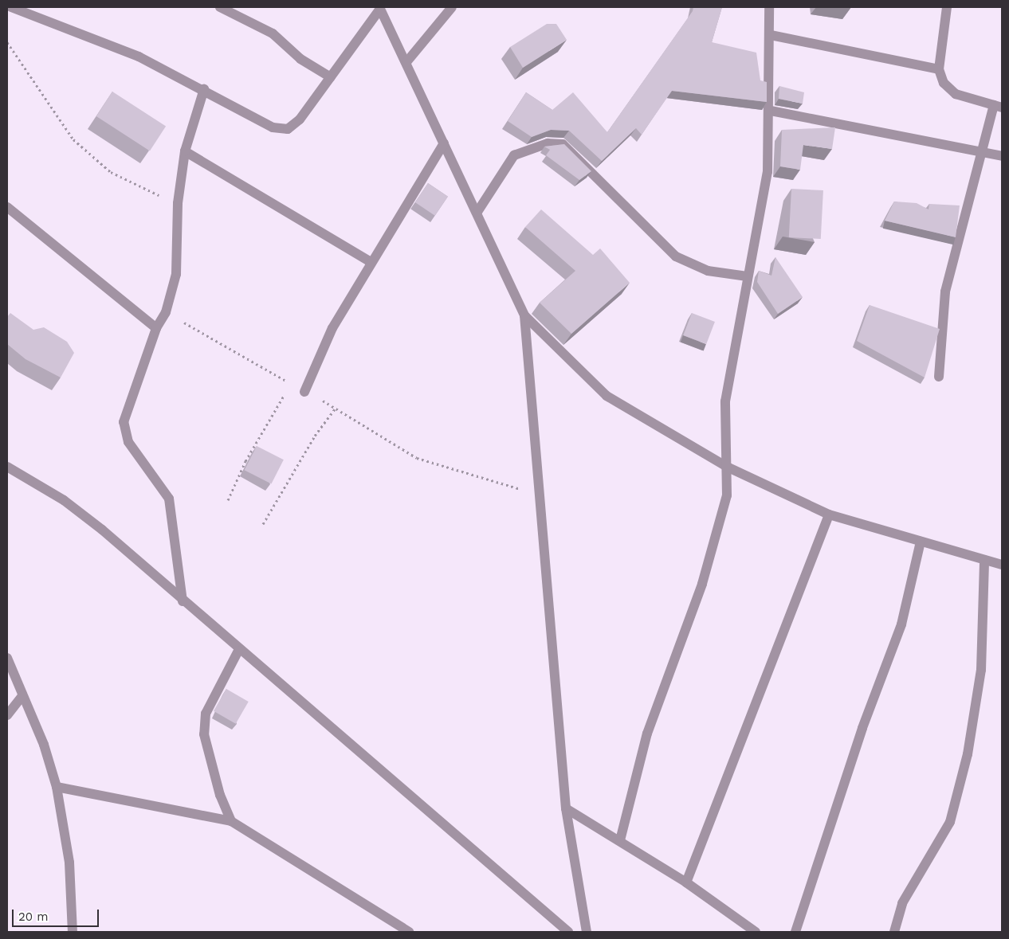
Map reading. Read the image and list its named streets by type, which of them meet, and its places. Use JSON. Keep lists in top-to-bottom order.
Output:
{
  "scale_bar": "20 m"
}
